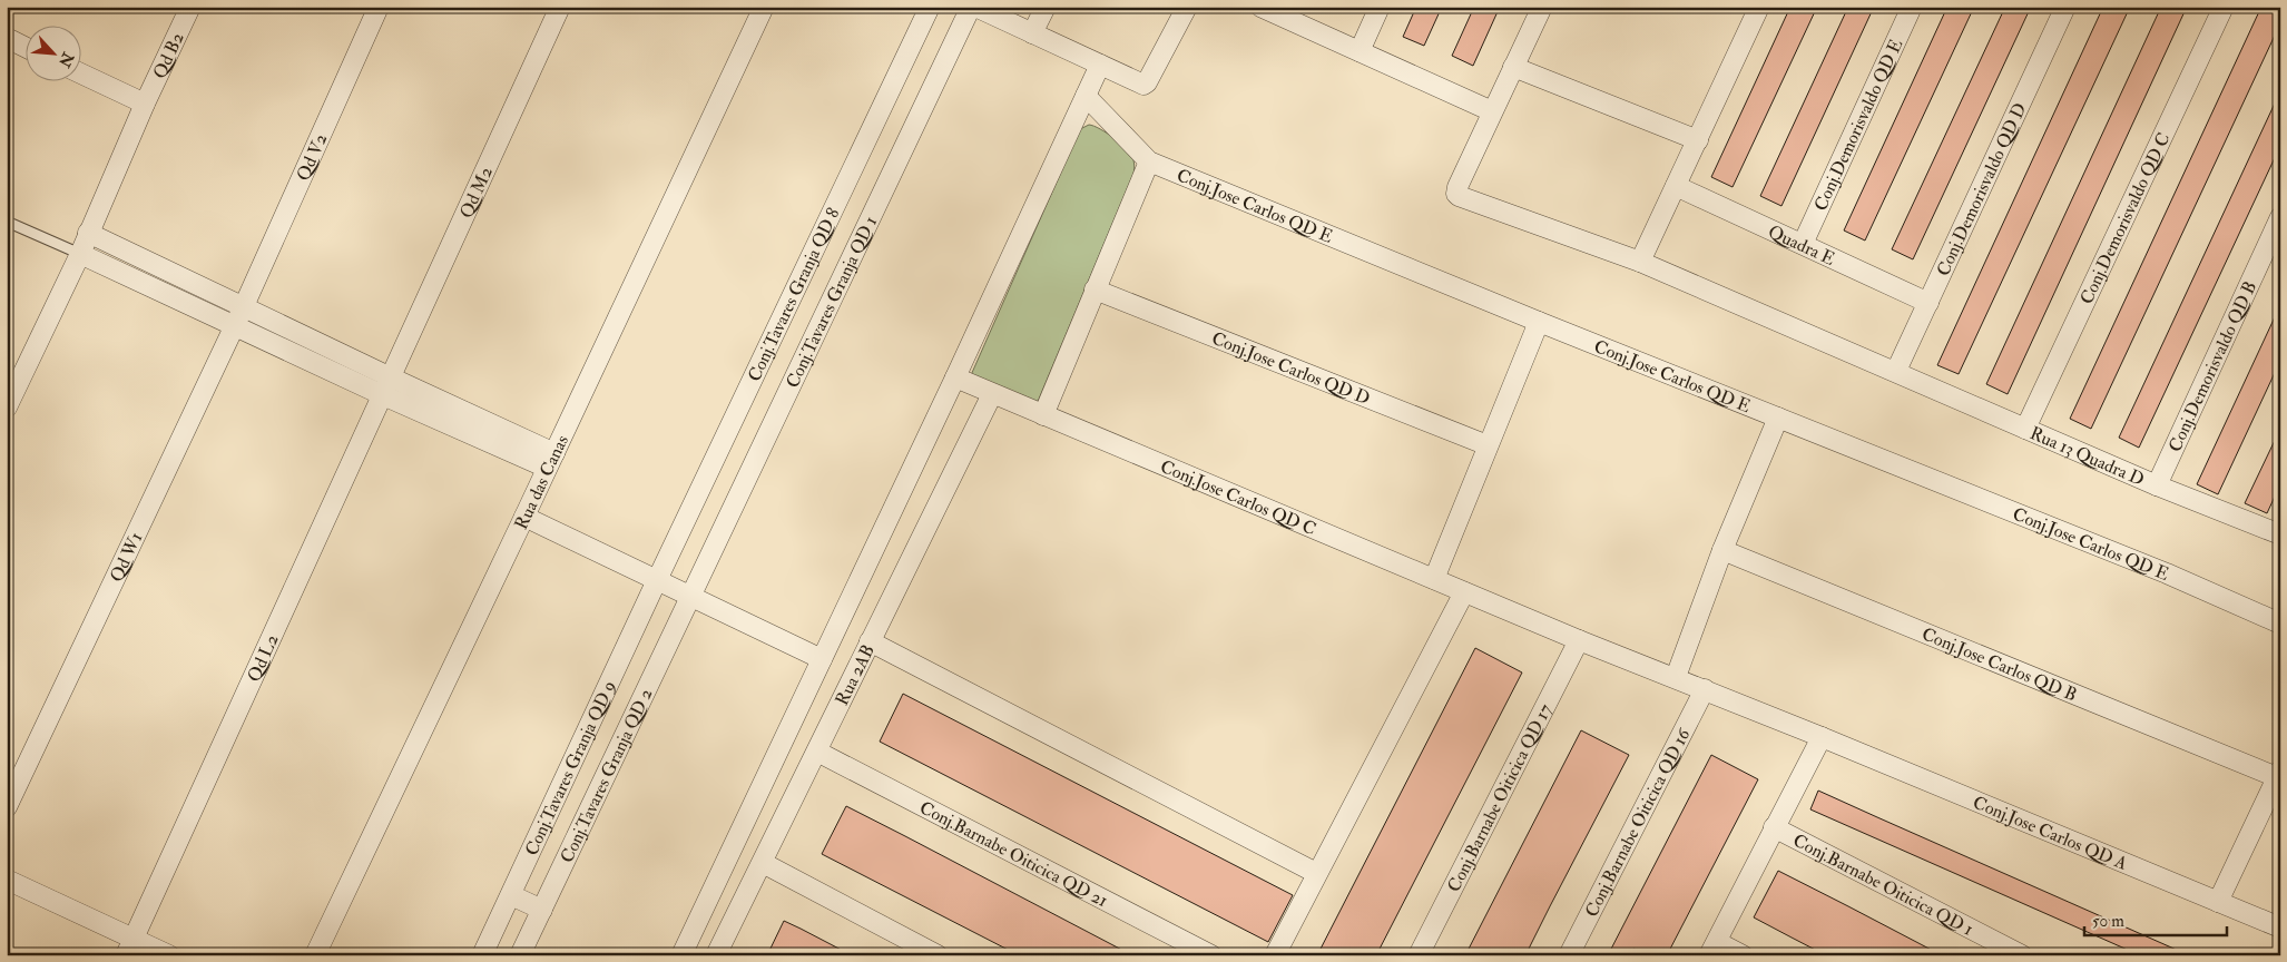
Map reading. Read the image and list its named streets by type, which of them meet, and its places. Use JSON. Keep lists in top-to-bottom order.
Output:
{
  "streets": {
    "street": [
      "Qd B2",
      "Conj.Demorisvaldo QD E",
      "Qd V2",
      "Conj.Demorisvaldo QD D",
      "Qd M2",
      "Conj.Jose Carlos QD E",
      "Conj.Demorisvaldo QD C",
      "Quadra E",
      "Conj.Tavares Granja QD 8",
      "Conj.Tavares Granja QD 1",
      "Conj.Demorisvaldo QD B",
      "Conj.Jose Carlos QD D",
      "Rua 13 Quadra D",
      "Rua das Canas",
      "Conj.Jose Carlos QD C",
      "Qd W1",
      "Qd L2",
      "Conj.Jose Carlos QD B",
      "Rua 2AB",
      "Conj.Tavares Granja QD 9",
      "Conj.Tavares Granja QD 2",
      "Conj.Barnabe Oiticica QD 17",
      "Conj.Barnabe Oiticica QD 16",
      "Conj.Jose Carlos QD A",
      "Conj.Barnabe Oiticica QD 21",
      "Conj.Barnabe Oiticica QD 1"
    ]
  },
  "crossings": [
    ["Conj.Demorisvaldo QD E", "Quadra E"],
    ["Qd V2", "Qd W1"],
    ["Conj.Demorisvaldo QD D", "Quadra E"],
    ["Conj.Demorisvaldo QD D", "Rua 13 Quadra D"],
    ["Qd M2", "Qd L2"],
    ["Conj.Demorisvaldo QD C", "Rua 13 Quadra D"],
    ["Conj.Tavares Granja QD 8", "Conj.Tavares Granja QD 9"],
    ["Conj.Tavares Granja QD 1", "Conj.Tavares Granja QD 2"],
    ["Conj.Demorisvaldo QD B", "Rua 13 Quadra D"],
    ["Conj.Jose Carlos QD C", "Rua 2AB"],
    ["Conj.Jose Carlos QD C", "Conj.Barnabe Oiticica QD 17"],
    ["Conj.Jose Carlos QD C", "Conj.Jose Carlos QD A"],
    ["Rua 2AB", "Conj.Barnabe Oiticica QD 21"],
    ["Conj.Barnabe Oiticica QD 16", "Conj.Jose Carlos QD A"]
  ],
  "scale_bar": "50 m",
  "north": "bottom right"
}
